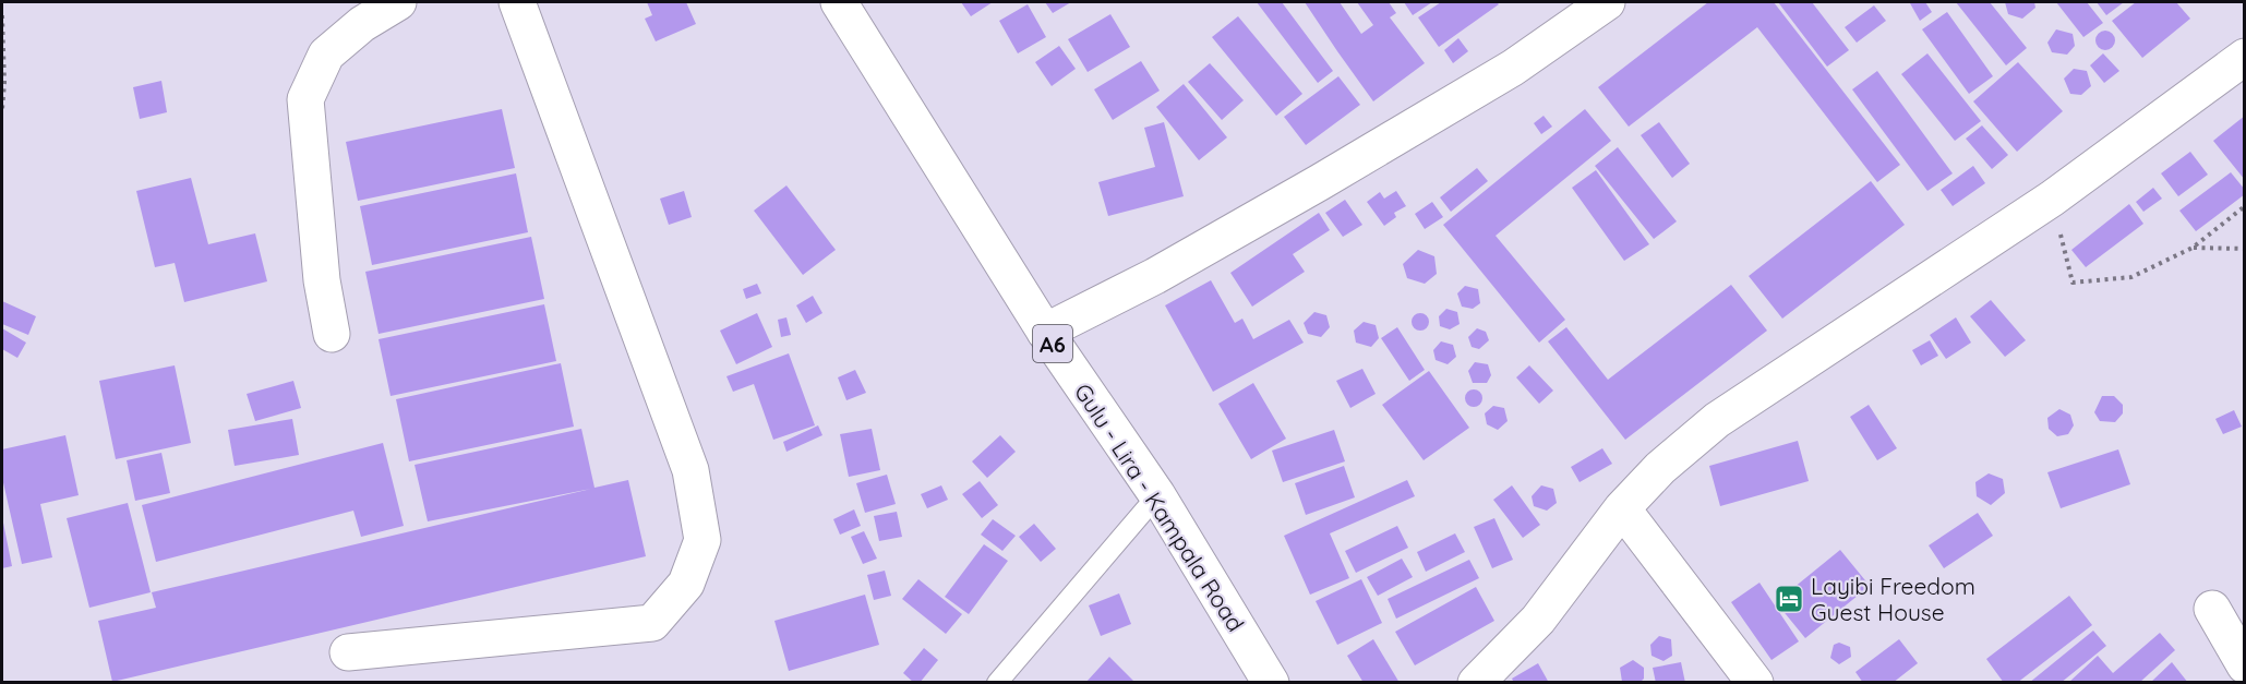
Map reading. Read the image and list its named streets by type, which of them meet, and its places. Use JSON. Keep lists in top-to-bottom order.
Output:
{
  "streets": {
    "street": ["A6", "Gulu - Lira - Kampala Road"]
  },
  "places": {
    "hotel": ["Layibi Freedom Guest House"]
  }
}
